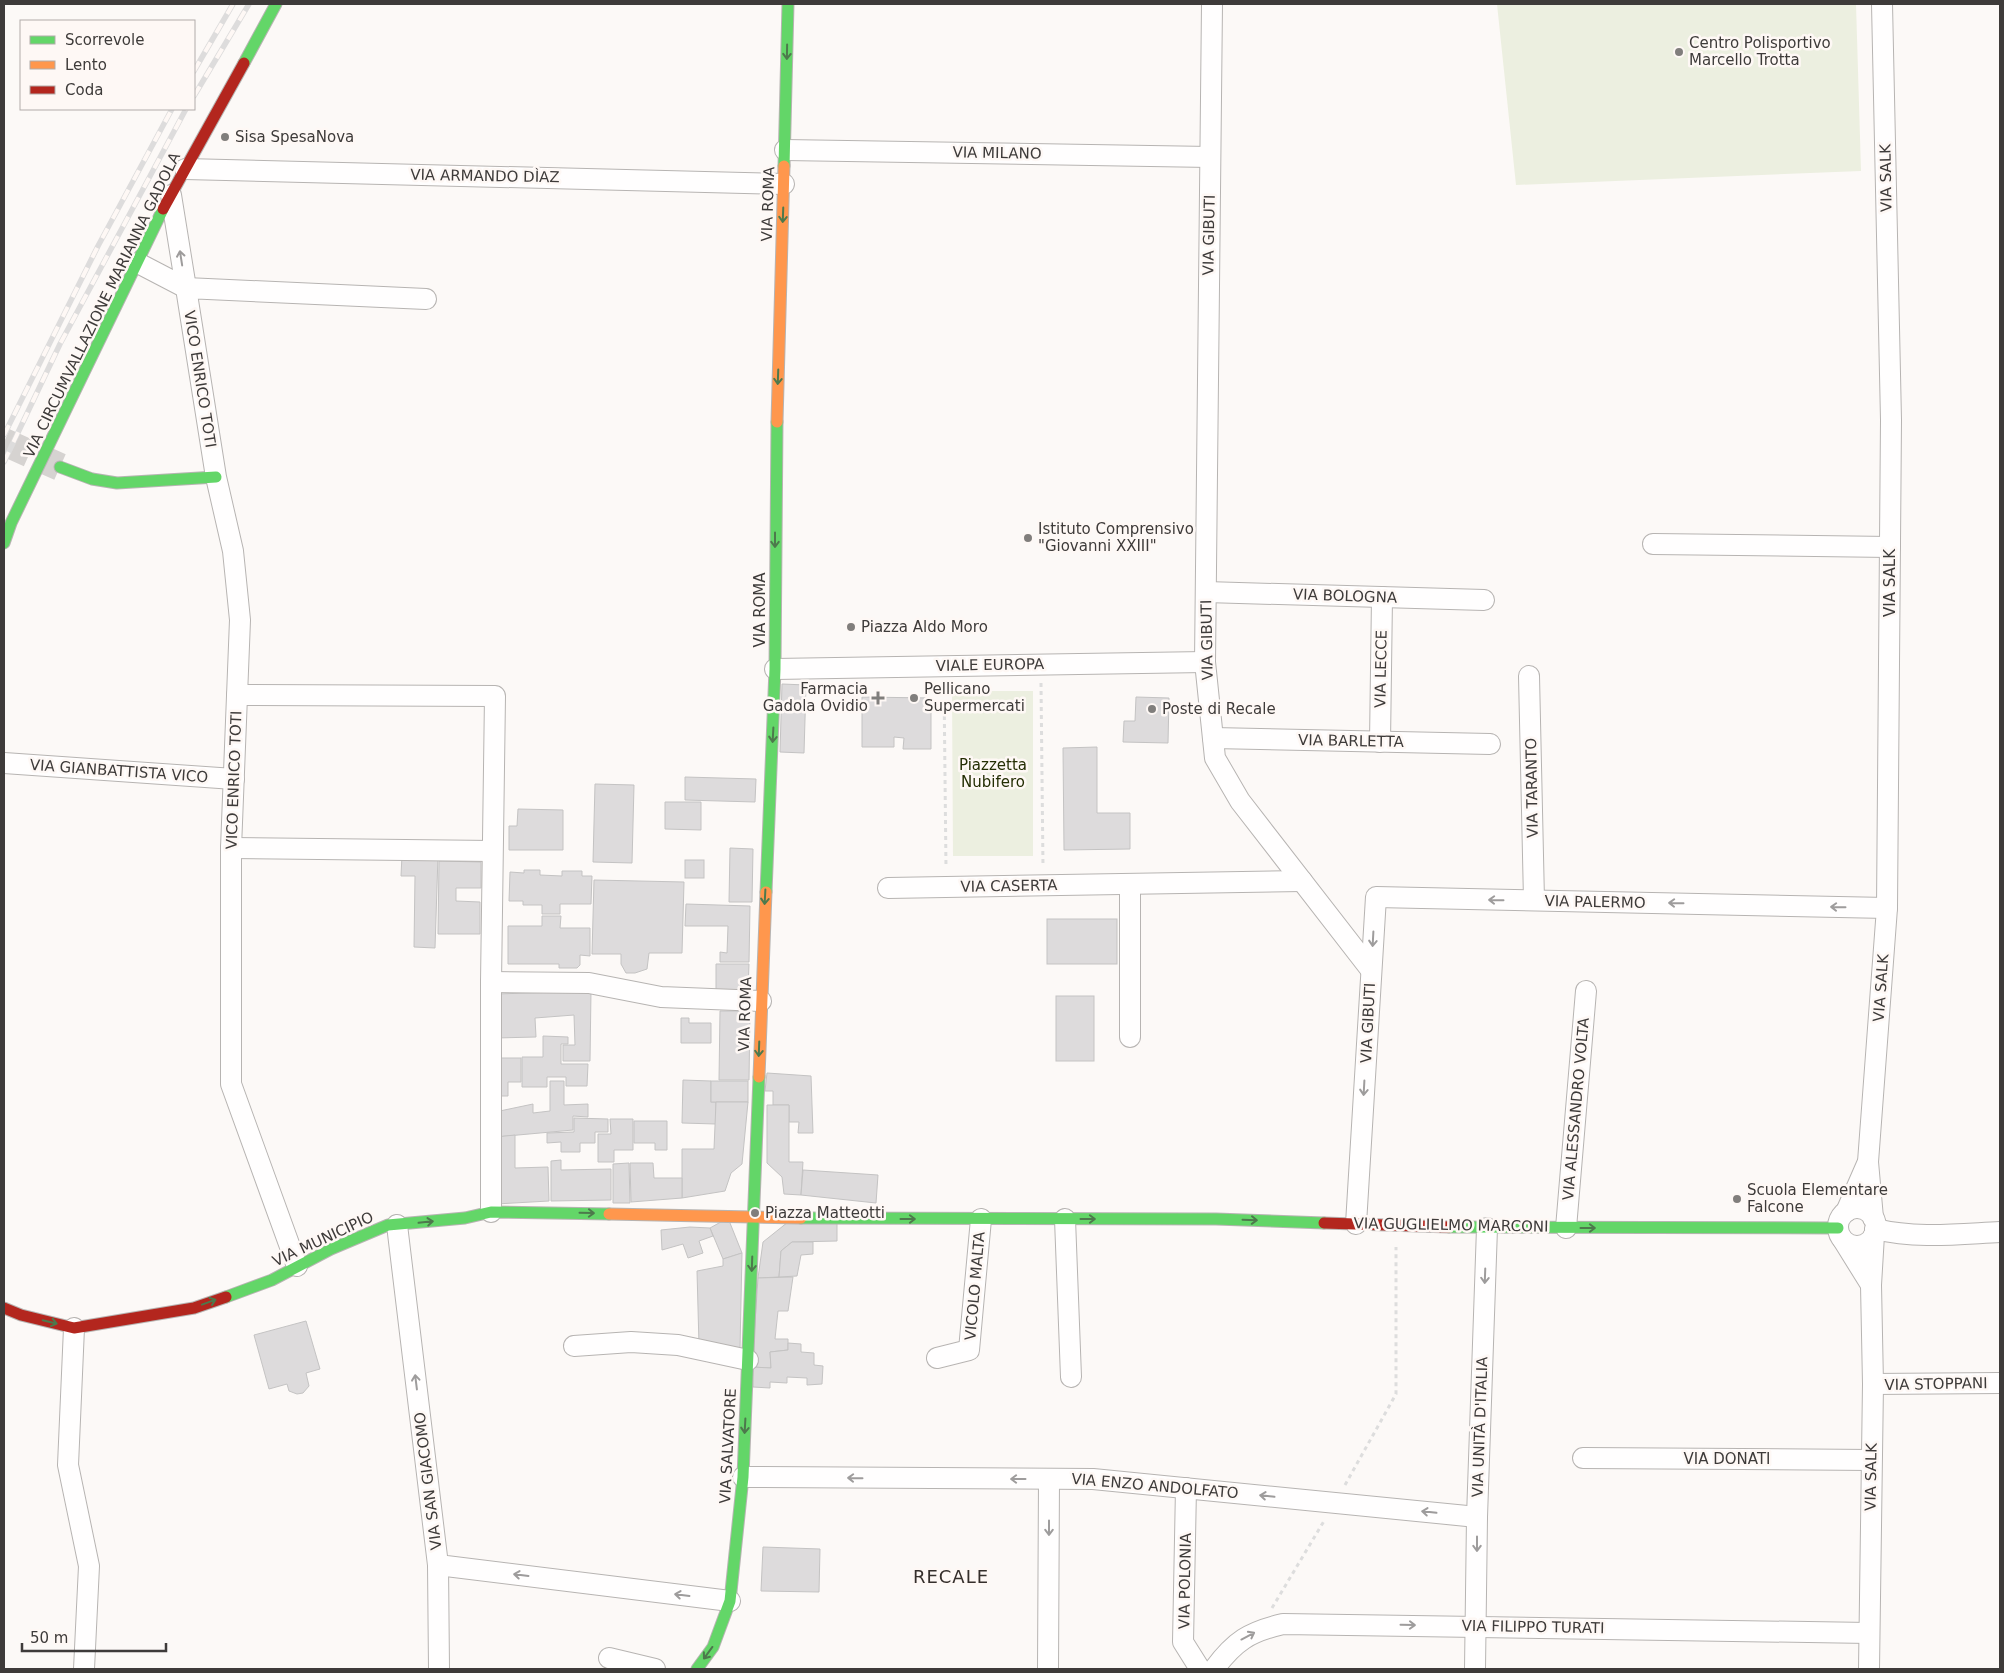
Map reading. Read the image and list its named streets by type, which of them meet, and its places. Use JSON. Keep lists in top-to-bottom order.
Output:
{
  "streets": {
    "street": [
      "VIA MILANO",
      "VIA ARMANDO DÌAZ",
      "VIA SALK",
      "VIA ROMA",
      "VIA GIBUTI",
      "VIA CIRCUMVALLAZIONE MARIANNA GADOLA",
      "VICO ENRICO TOTI",
      "VIA BOLOGNA",
      "VIALE EUROPA",
      "VIA LECCE",
      "VIA BARLETTA",
      "VIA GIANBATTISTA VICO",
      "VIA TARANTO",
      "VIA CASERTA",
      "VIA PALERMO",
      "VIA ALESSANDRO VOLTA",
      "VIA GUGLIELMO MARCONI",
      "VIA MUNICIPIO",
      "VICOLO MALTA",
      "VIA STOPPANI",
      "VIA UNITÀ D'ITALIA",
      "VIA SALVATORE",
      "VIA DONATI",
      "VIA SAN GIACOMO",
      "VIA ENZO ANDOLFATO",
      "VIA POLONIA",
      "VIA FILIPPO TURATI"
    ]
  },
  "crossings": [
    ["VIA MILANO", "VIA ROMA"],
    ["VIA MILANO", "VIA GIBUTI"],
    ["VIA ARMANDO DÌAZ", "VIA ROMA"],
    ["VIA ARMANDO DÌAZ", "VIA CIRCUMVALLAZIONE MARIANNA GADOLA"],
    ["VIA SALK", "VIA PALERMO"],
    ["VIA SALK", "VIA GUGLIELMO MARCONI"],
    ["VIA SALK", "VIA STOPPANI"],
    ["VIA SALK", "VIA DONATI"],
    ["VIA SALK", "VIA FILIPPO TURATI"],
    ["VIA ROMA", "VIALE EUROPA"],
    ["VIA ROMA", "VIA GUGLIELMO MARCONI"],
    ["VIA ROMA", "VIA MUNICIPIO"],
    ["VIA ROMA", "VIA SALVATORE"],
    ["VIA GIBUTI", "VIA BOLOGNA"],
    ["VIA GIBUTI", "VIALE EUROPA"],
    ["VIA GIBUTI", "VIA BARLETTA"],
    ["VIA GIBUTI", "VIA CASERTA"],
    ["VIA GIBUTI", "VIA PALERMO"],
    ["VIA GIBUTI", "VIA GUGLIELMO MARCONI"],
    ["VIA CIRCUMVALLAZIONE MARIANNA GADOLA", "VICO ENRICO TOTI"],
    ["VICO ENRICO TOTI", "VIA GIANBATTISTA VICO"],
    ["VICO ENRICO TOTI", "VIA MUNICIPIO"],
    ["VIA BOLOGNA", "VIA LECCE"],
    ["VIA LECCE", "VIA BARLETTA"],
    ["VIA TARANTO", "VIA PALERMO"],
    ["VIA ALESSANDRO VOLTA", "VIA GUGLIELMO MARCONI"],
    ["VIA GUGLIELMO MARCONI", "VIA MUNICIPIO"],
    ["VIA GUGLIELMO MARCONI", "VICOLO MALTA"],
    ["VIA GUGLIELMO MARCONI", "VIA UNITÀ D'ITALIA"],
    ["VIA GUGLIELMO MARCONI", "VIA SALVATORE"],
    ["VIA MUNICIPIO", "VIA SALVATORE"],
    ["VIA MUNICIPIO", "VIA SAN GIACOMO"],
    ["VIA UNITÀ D'ITALIA", "VIA ENZO ANDOLFATO"],
    ["VIA UNITÀ D'ITALIA", "VIA FILIPPO TURATI"],
    ["VIA SALVATORE", "VIA SAN GIACOMO"],
    ["VIA SALVATORE", "VIA ENZO ANDOLFATO"],
    ["VIA ENZO ANDOLFATO", "VIA POLONIA"]
  ],
  "one_way": [
    "VIA ROMA",
    "VIA PALERMO",
    "VIA GUGLIELMO MARCONI",
    "VIA MUNICIPIO",
    "VIA UNITÀ D'ITALIA",
    "VIA SALVATORE",
    "VIA ENZO ANDOLFATO",
    "VIA FILIPPO TURATI"
  ],
  "districts": ["RECALE"],
  "parks": ["Piazzetta Nubifero"],
  "places": {
    "other": [
      "Centro Polisportivo Marcello Trotta",
      "Sisa SpesaNova",
      "Istituto Comprensivo \"Giovanni XXIII\"",
      "Piazza Aldo Moro",
      "Pellicano Supermercati",
      "Poste di Recale",
      "Scuola Elementare Falcone",
      "Piazza Matteotti"
    ],
    "health": ["Farmacia Gadola Ovidio"]
  },
  "legend": ["Scorrevole", "Lento", "Coda"],
  "scale_bar": "50 m"
}
